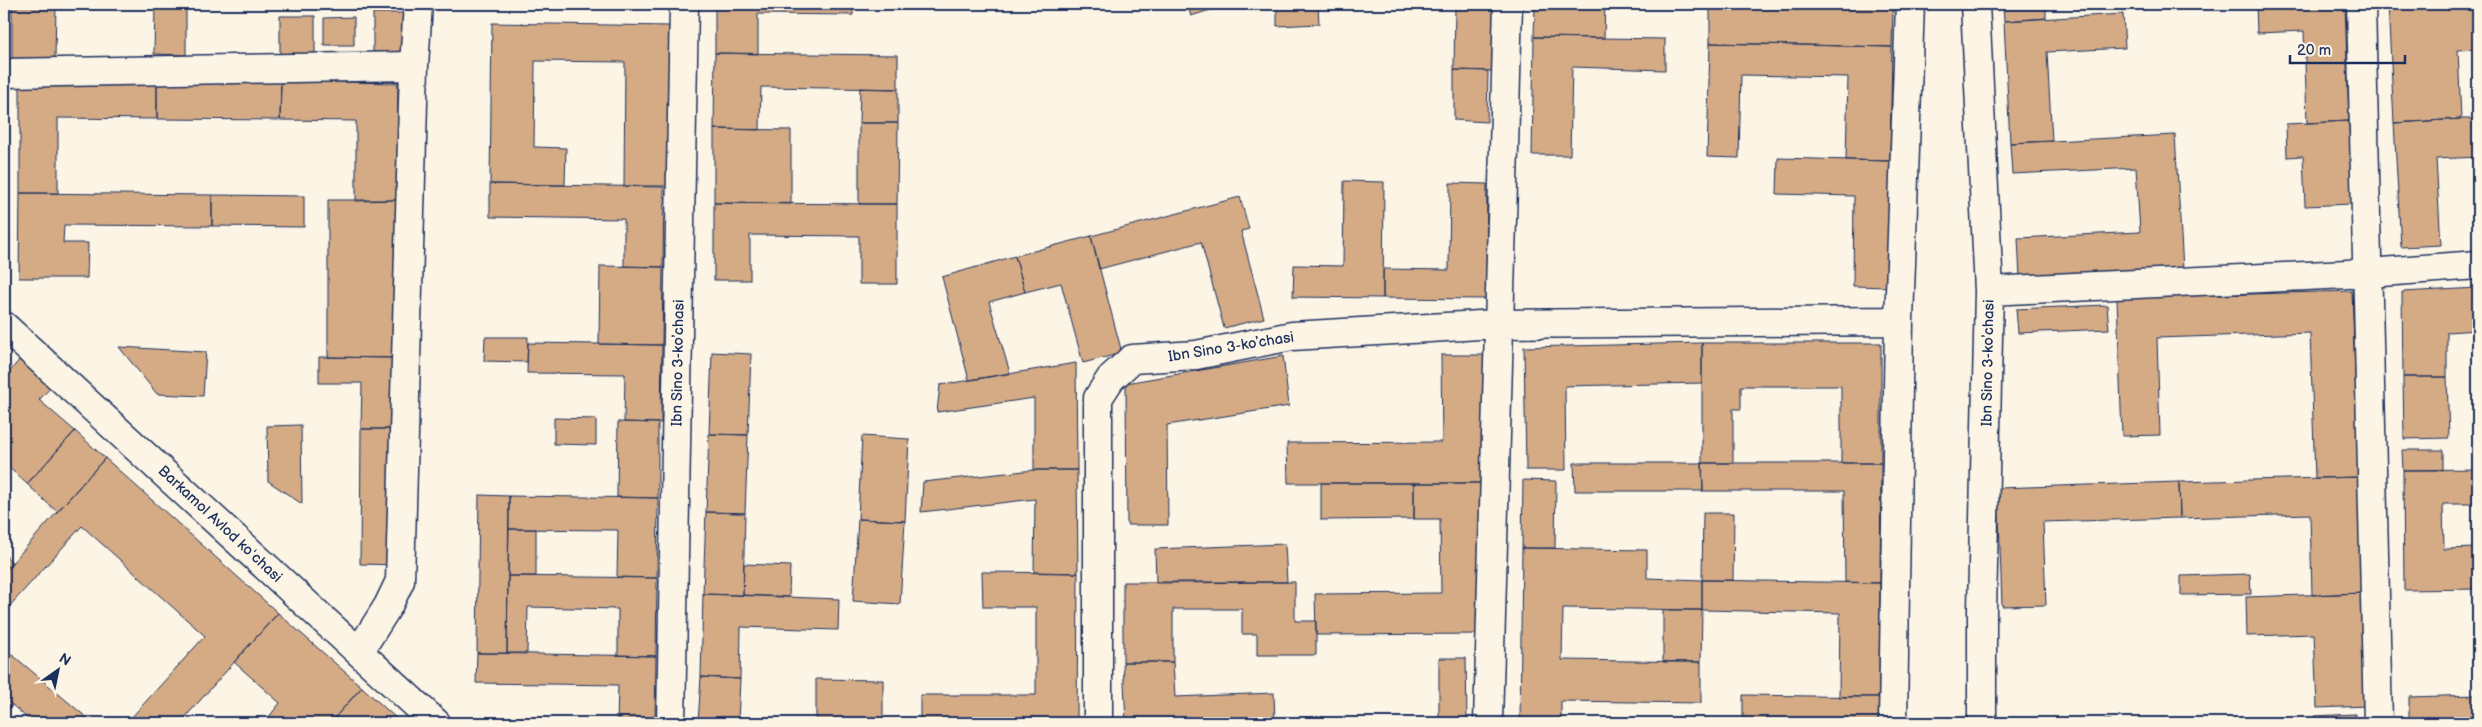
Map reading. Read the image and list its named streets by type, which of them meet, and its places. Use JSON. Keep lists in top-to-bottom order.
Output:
{
  "streets": {
    "street": ["Ibn Sino 3-koʼchasi", "Barkamol Avlod koʻchasi"]
  },
  "scale_bar": "20 m",
  "north": "top right"
}
